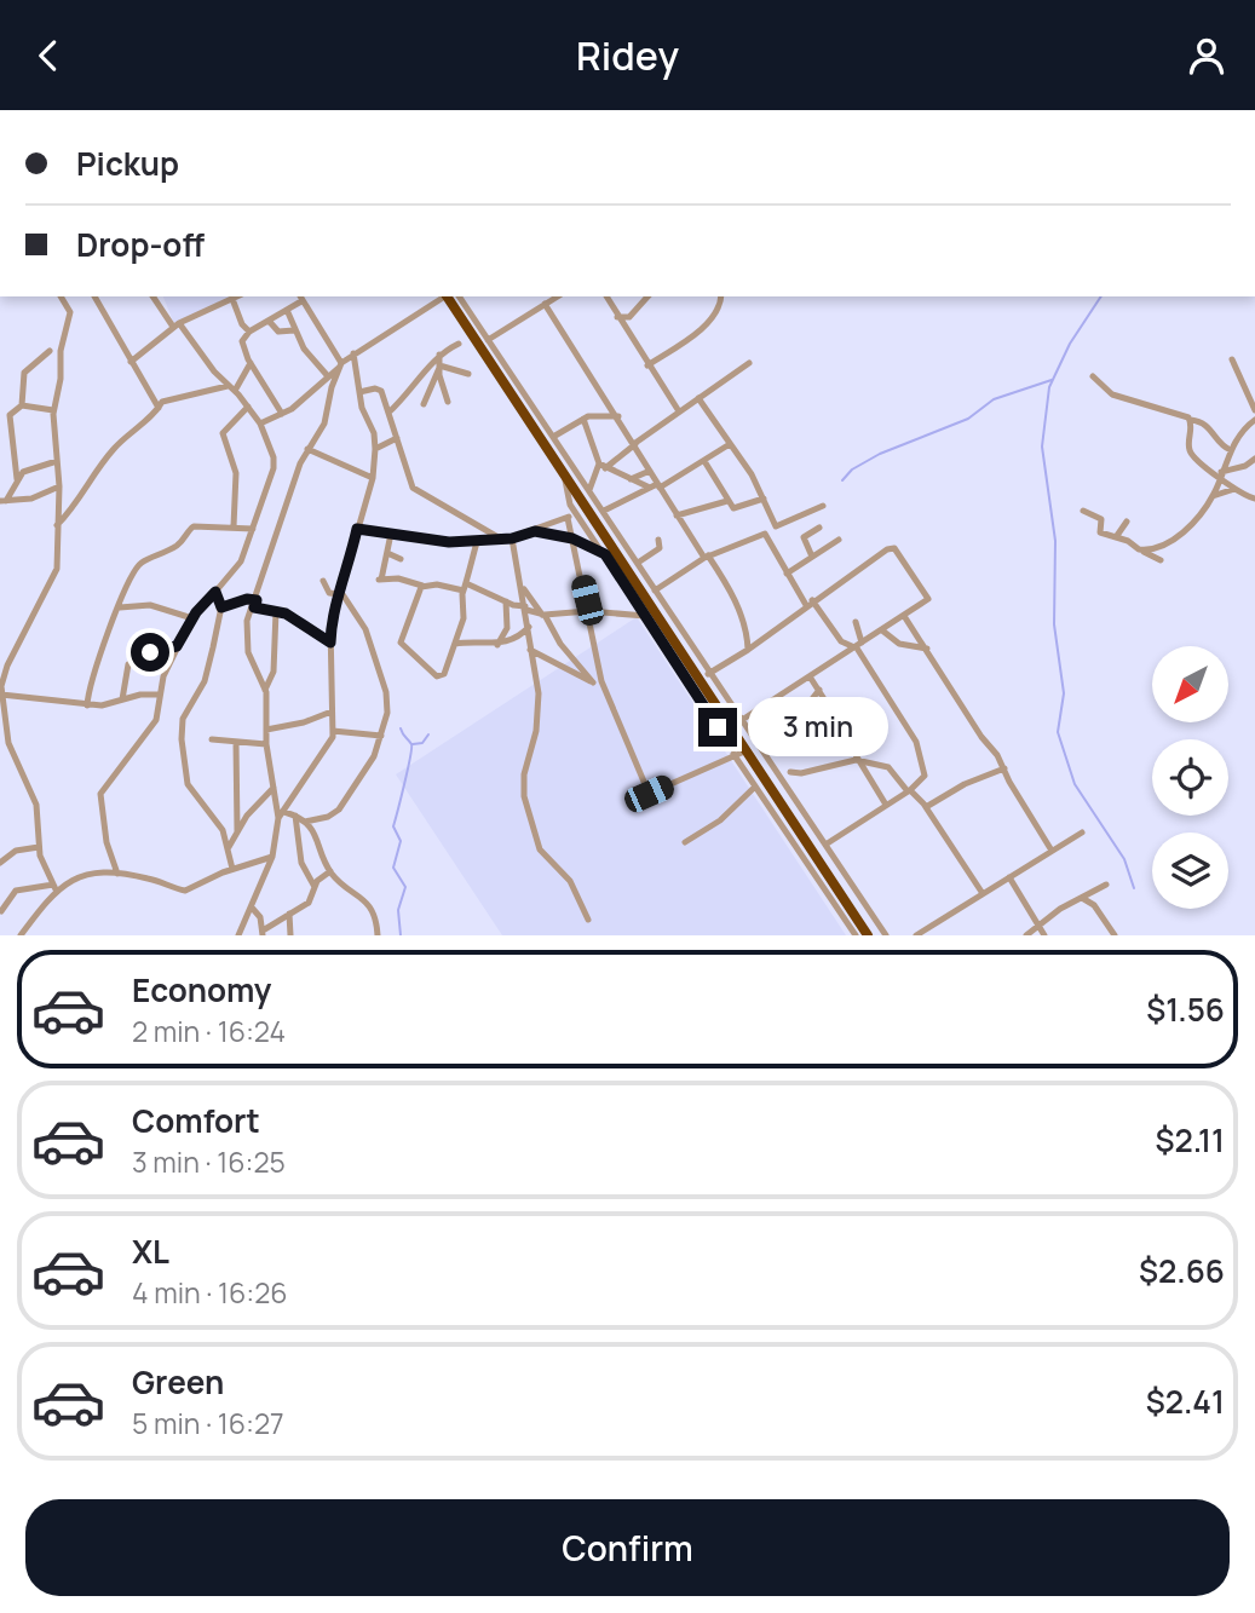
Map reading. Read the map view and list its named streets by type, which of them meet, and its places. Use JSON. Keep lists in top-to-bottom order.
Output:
{
  "north": "bottom left",
  "page": {
    "header": "Ridey",
    "banner": ["Pickup", "Drop-off"],
    "bubble": "3 min",
    "list": [
      {
        "name": "Economy",
        "note": "2 min · 16:24",
        "value": "$1.56"
      },
      {
        "name": "Comfort",
        "note": "3 min · 16:25",
        "value": "$2.11"
      },
      {
        "name": "XL",
        "note": "4 min · 16:26",
        "value": "$2.66"
      },
      {
        "name": "Green",
        "note": "5 min · 16:27",
        "value": "$2.41"
      }
    ],
    "buttons": "Confirm"
  }
}
